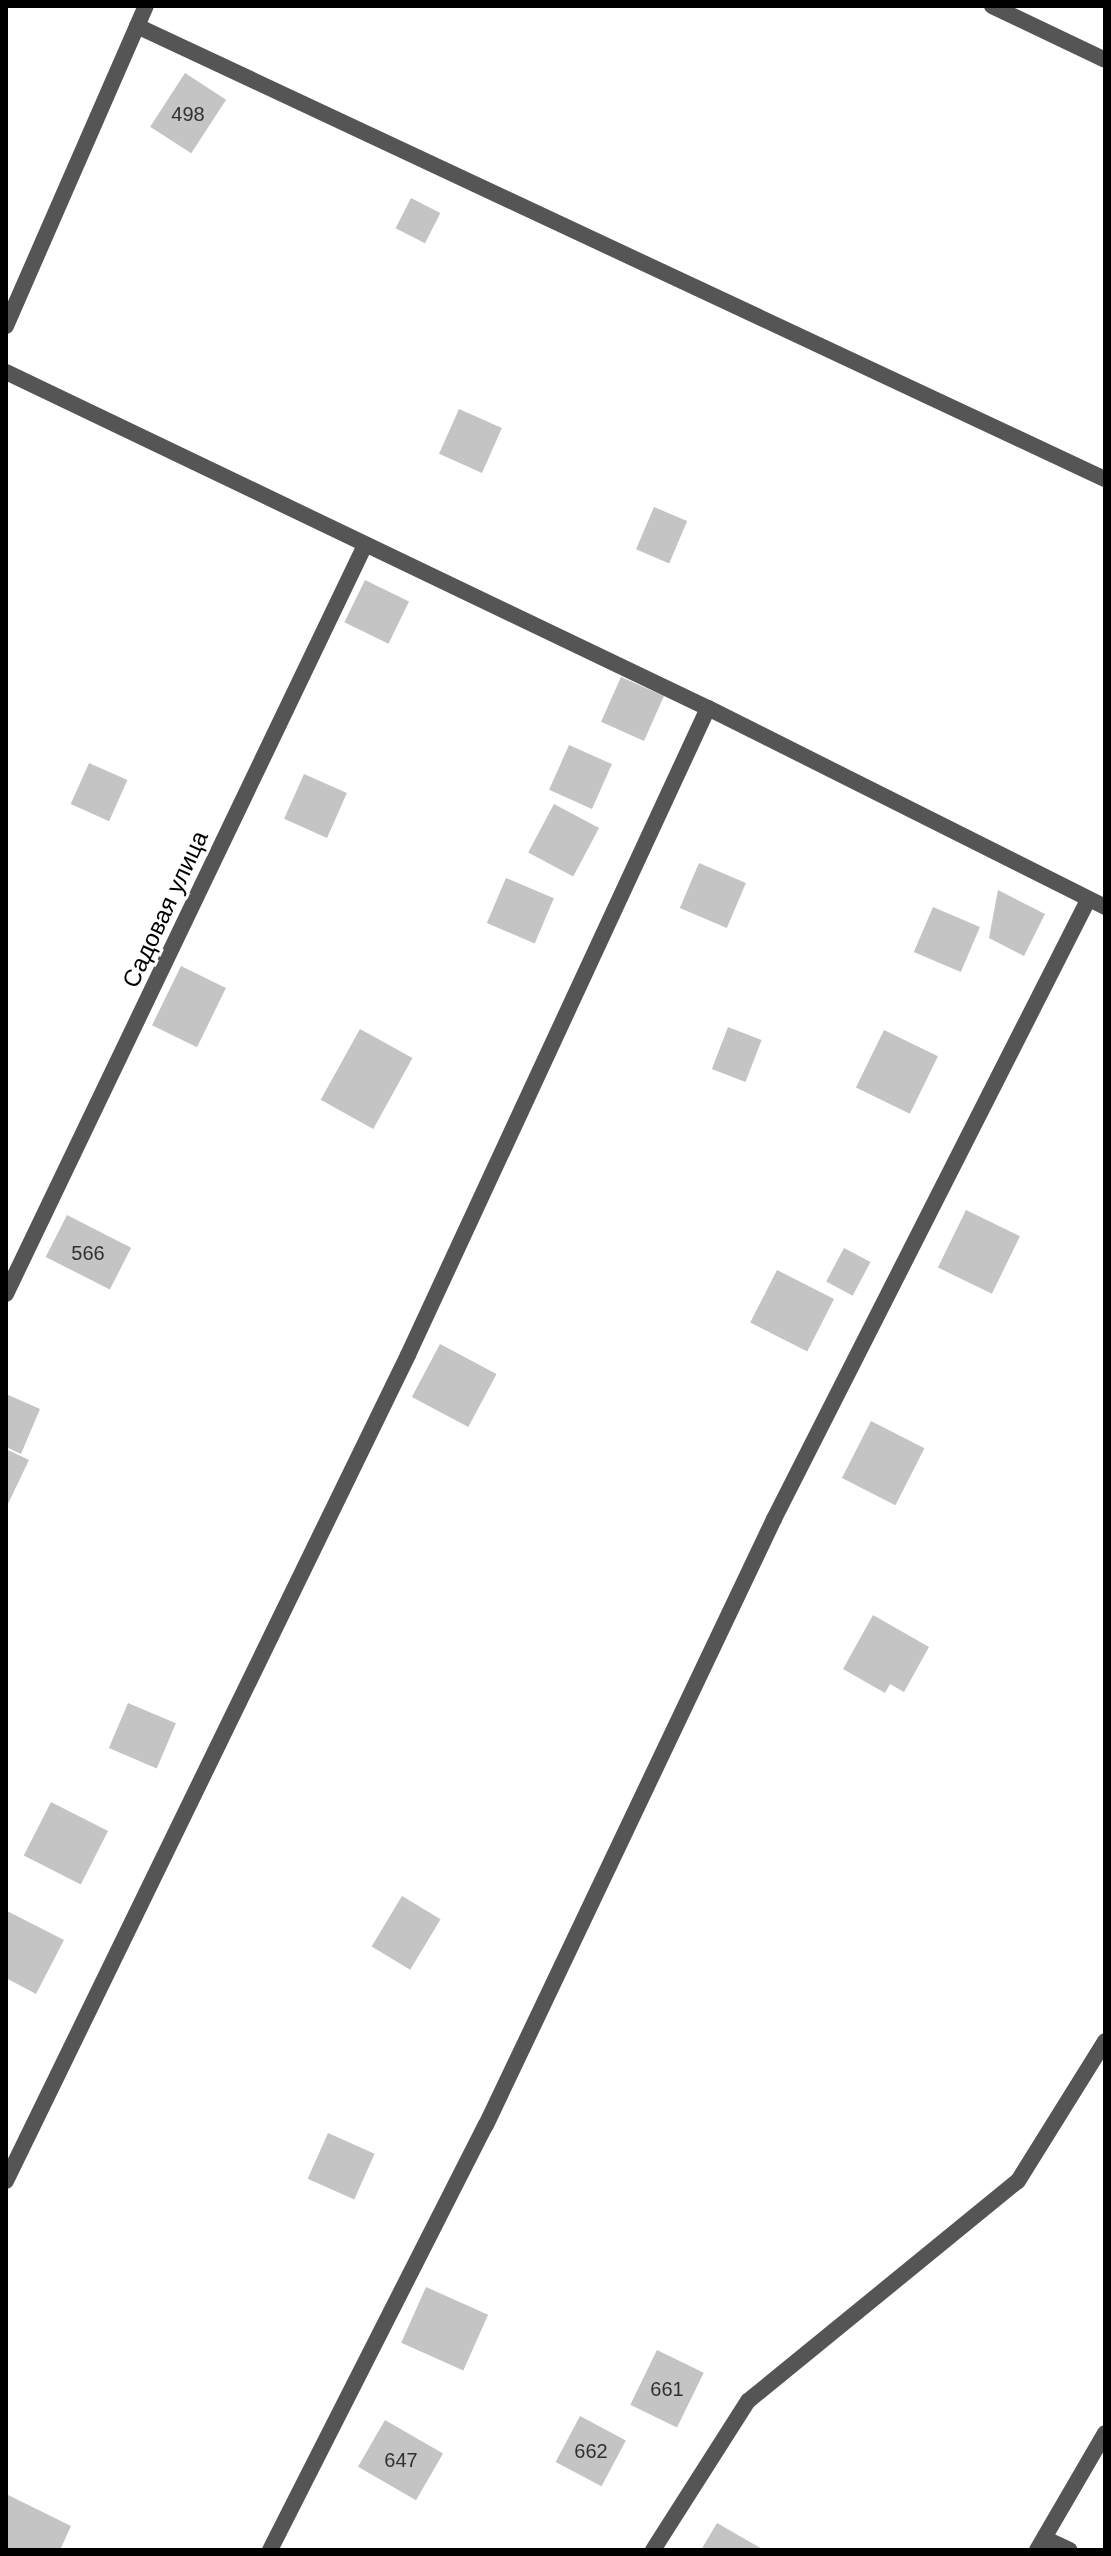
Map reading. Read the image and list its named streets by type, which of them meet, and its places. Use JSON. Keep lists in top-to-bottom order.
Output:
{
  "streets": {
    "street": ["Садовая улица"]
  },
  "house_numbers": [
    "498",
    "566",
    "661",
    "662",
    "647"
  ]
}
